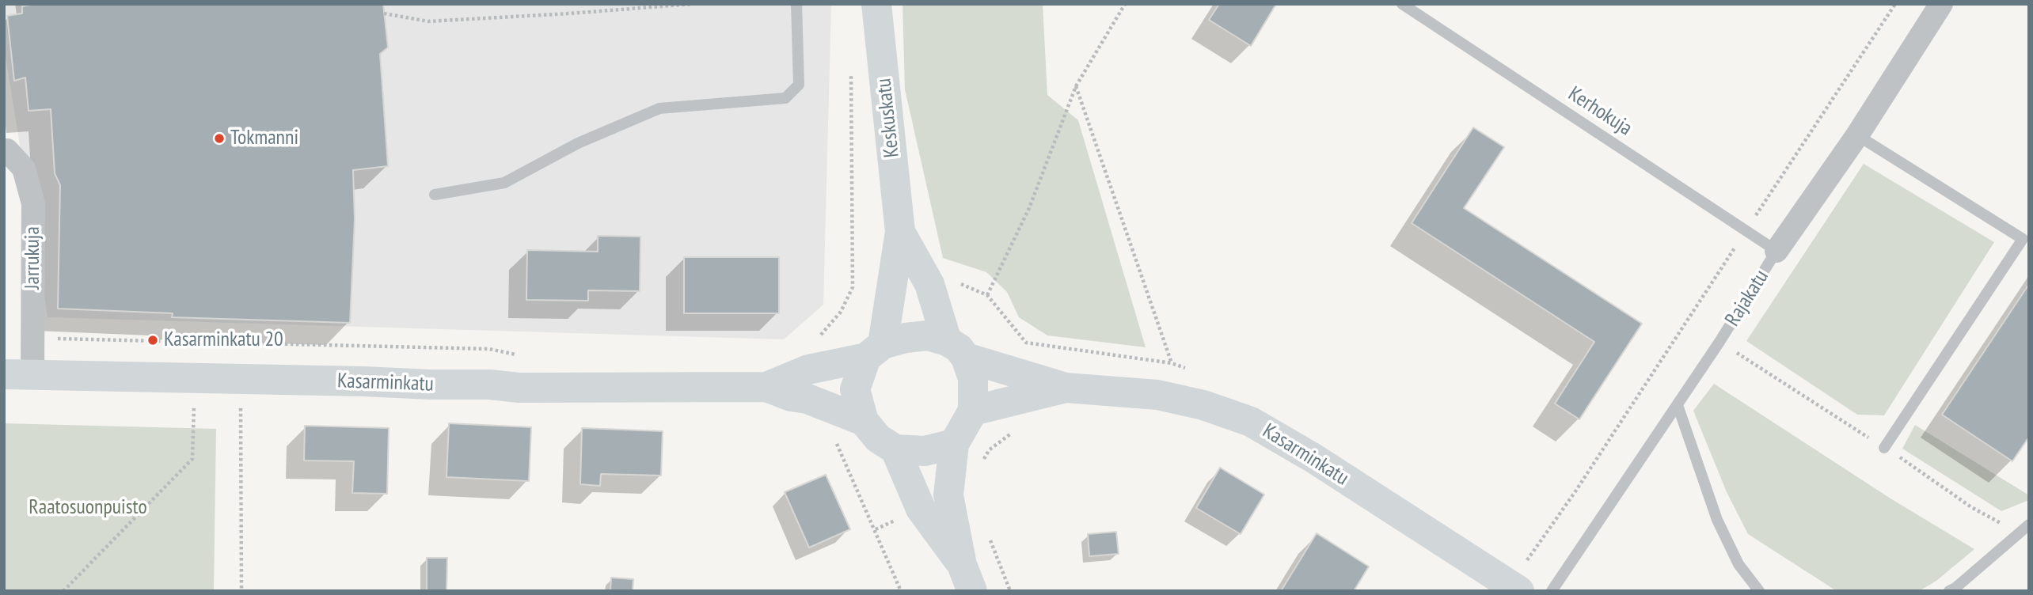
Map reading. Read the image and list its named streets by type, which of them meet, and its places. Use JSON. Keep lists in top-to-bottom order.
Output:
{
  "streets": {
    "street": [
      "Keskuskatu",
      "Jarrukuja",
      "Rajakatu",
      "Kasarminkatu"
    ],
    "lane": ["Kerhokuja"]
  },
  "crossings": [
    ["Kerhokuja", "Rajakatu"],
    ["Keskuskatu", "Kasarminkatu"],
    ["Jarrukuja", "Kasarminkatu"]
  ],
  "parks": ["Raatosuonpuisto"],
  "places": ["Tokmanni", "Kasarminkatu 20"]
}
